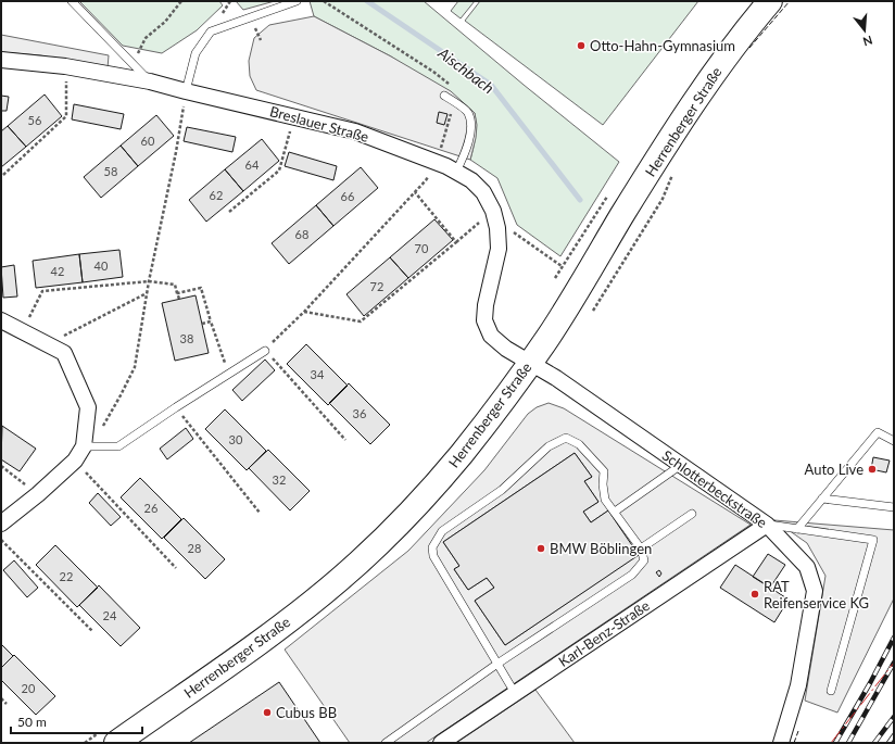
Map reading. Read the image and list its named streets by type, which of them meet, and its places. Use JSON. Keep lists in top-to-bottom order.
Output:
{
  "streets": {
    "main road": ["Herrenberger Straße"],
    "street": ["Breslauer Straße", "Schlotterbeckstraße", "Karl-Benz-Straße"]
  },
  "crossings": [
    ["Herrenberger Straße", "Breslauer Straße"],
    ["Herrenberger Straße", "Schlotterbeckstraße"],
    ["Breslauer Straße", "Schlotterbeckstraße"],
    ["Schlotterbeckstraße", "Karl-Benz-Straße"]
  ],
  "water": ["Aischbach"],
  "places": [
    "Otto-Hahn-Gymnasium",
    "Auto Live",
    "BMW Böblingen",
    "RAT Reifenservice KG",
    "Cubus BB"
  ],
  "house_numbers": [
    "56",
    "60",
    "64",
    "58",
    "62",
    "66",
    "68",
    "70",
    "40",
    "42",
    "72",
    "38",
    "34",
    "36",
    "30",
    "32",
    "26",
    "28",
    "22",
    "24",
    "20"
  ],
  "scale_bar": "50 m",
  "north": "bottom"
}
